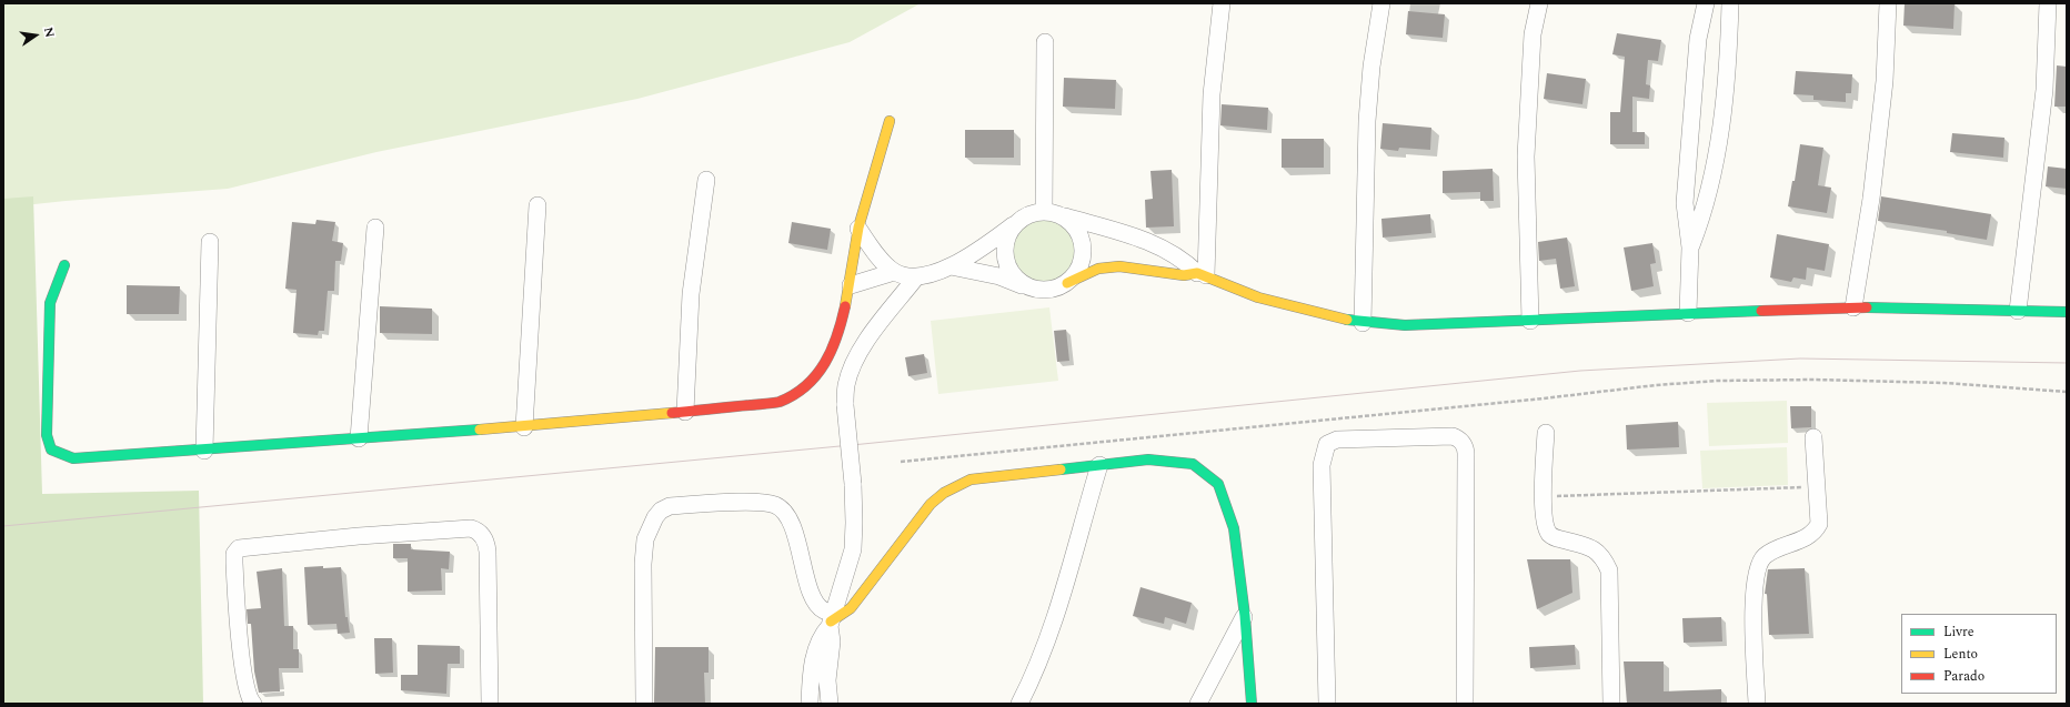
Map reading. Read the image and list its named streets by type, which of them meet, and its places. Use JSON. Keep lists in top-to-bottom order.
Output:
{
  "legend": ["Livre", "Lento", "Parado"],
  "north": "right"
}
